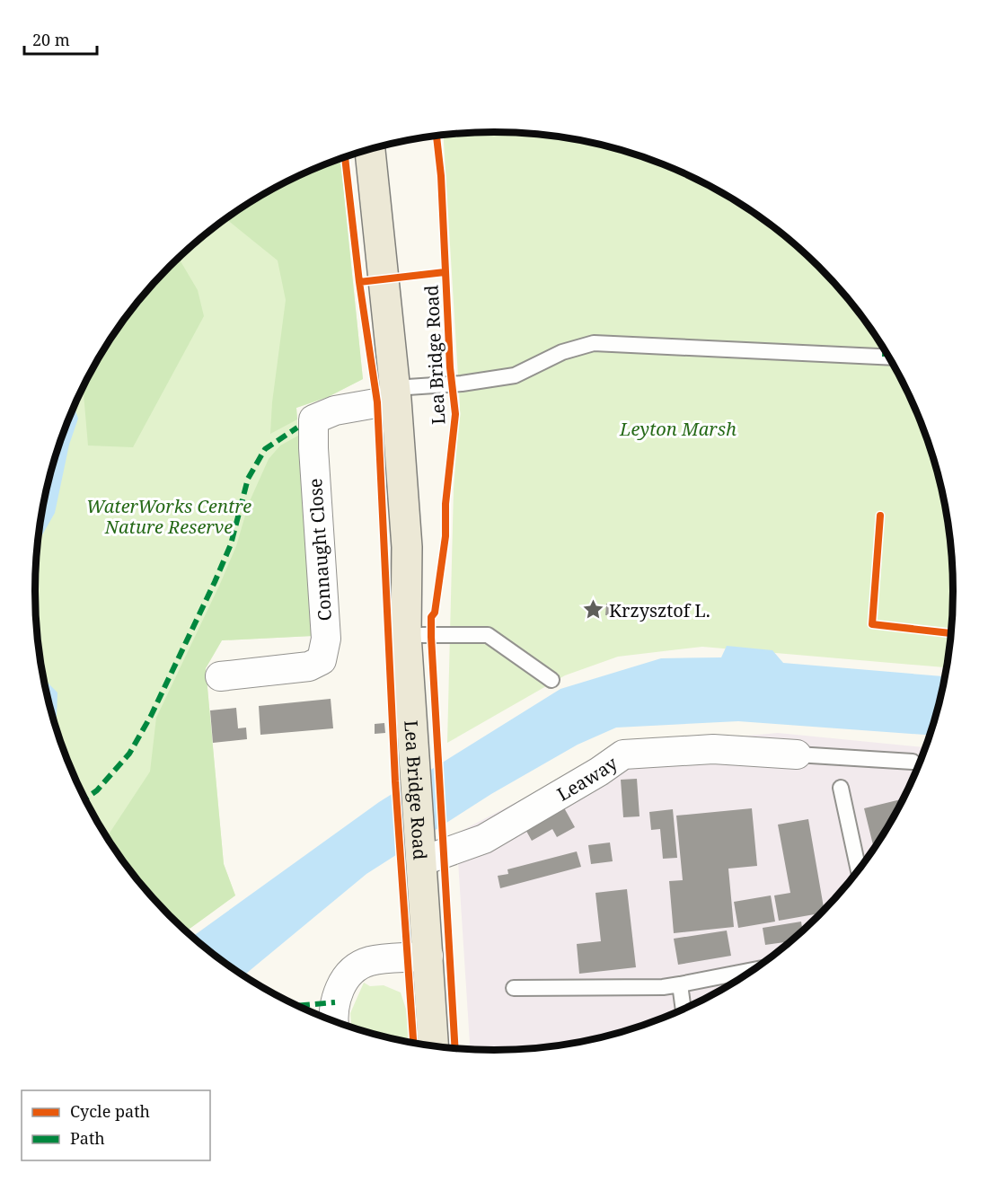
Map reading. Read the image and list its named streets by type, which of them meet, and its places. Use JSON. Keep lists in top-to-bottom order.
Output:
{
  "streets": {
    "main road": ["Lea Bridge Road"],
    "street": ["Connaught Close", "Leaway"]
  },
  "crossings": [
    ["Lea Bridge Road", "Connaught Close"],
    ["Lea Bridge Road", "Leaway"]
  ],
  "parks": ["Leyton Marsh", "WaterWorks Centre Nature Reserve"],
  "places": {
    "place": ["Krzysztof L."]
  },
  "legend": ["Cycle path", "Path"],
  "scale_bar": "20 m"
}
